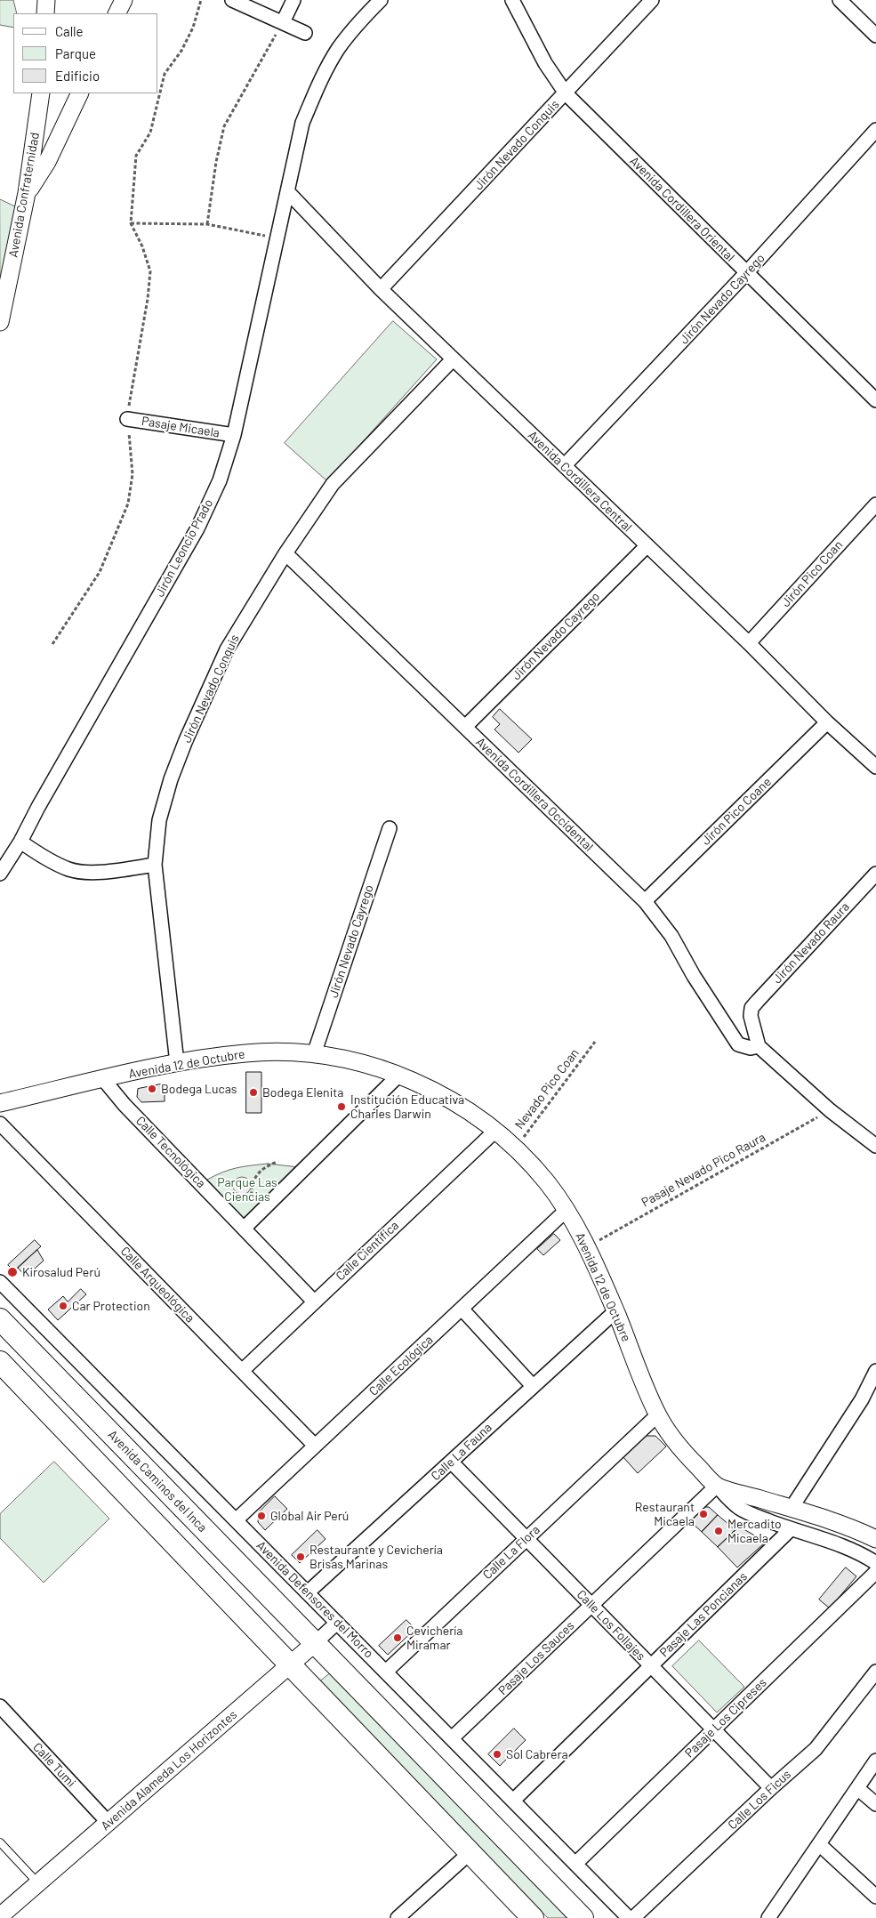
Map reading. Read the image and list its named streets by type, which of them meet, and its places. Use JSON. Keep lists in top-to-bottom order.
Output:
{
  "streets": {
    "main road": ["Avenida Caminos del Inca"],
    "street": [
      "Jirón Nevado Conquis",
      "Avenida Confraternidad",
      "Avenida Cordillera Oriental",
      "Jirón Nevado Cayrego",
      "Pasaje Micaela",
      "Avenida Cordillera Central",
      "Jirón Leoncio Prado",
      "Jirón Pico Coan",
      "Avenida Cordillera Occidental",
      "Jirón Pico Coane",
      "Jirón Nevado Raura",
      "Avenida 12 de Octubre",
      "Calle Tecnológica",
      "Calle Científica",
      "Calle Arqueológica",
      "Calle Ecológica",
      "Calle La Fauna",
      "Calle La Flora",
      "Avenida Defensores del Morro",
      "Pasaje Las Poncianas",
      "Calle Los Follajes",
      "Pasaje Los Sauces",
      "Pasaje Los Cipreses",
      "Calle Tumi",
      "Avenida Alameda Los Horizontes",
      "Calle Los Ficus"
    ],
    "path": ["Nevado Pico Coan", "Pasaje Nevado Pico Raura"]
  },
  "crossings": [
    ["Jirón Nevado Conquis", "Avenida Cordillera Oriental"],
    ["Jirón Nevado Conquis", "Avenida Cordillera Central"],
    ["Jirón Nevado Conquis", "Avenida Cordillera Occidental"],
    ["Jirón Nevado Conquis", "Avenida 12 de Octubre"],
    ["Avenida Cordillera Oriental", "Jirón Nevado Cayrego"],
    ["Jirón Nevado Cayrego", "Avenida Cordillera Central"],
    ["Jirón Nevado Cayrego", "Avenida Cordillera Occidental"],
    ["Jirón Nevado Cayrego", "Avenida 12 de Octubre"],
    ["Pasaje Micaela", "Jirón Leoncio Prado"],
    ["Avenida Cordillera Central", "Jirón Leoncio Prado"],
    ["Avenida Cordillera Central", "Jirón Pico Coan"],
    ["Avenida Cordillera Central", "Jirón Pico Coane"],
    ["Avenida Cordillera Occidental", "Jirón Pico Coane"],
    ["Avenida Cordillera Occidental", "Jirón Nevado Raura"],
    ["Avenida 12 de Octubre", "Nevado Pico Coan"],
    ["Avenida 12 de Octubre", "Calle Tecnológica"],
    ["Avenida 12 de Octubre", "Pasaje Nevado Pico Raura"],
    ["Avenida 12 de Octubre", "Calle Científica"],
    ["Avenida 12 de Octubre", "Calle Ecológica"],
    ["Avenida 12 de Octubre", "Calle La Fauna"],
    ["Avenida 12 de Octubre", "Calle La Flora"],
    ["Avenida 12 de Octubre", "Pasaje Las Poncianas"],
    ["Avenida 12 de Octubre", "Pasaje Los Sauces"],
    ["Calle Tecnológica", "Calle Científica"],
    ["Calle Científica", "Calle Arqueológica"],
    ["Calle Arqueológica", "Calle Ecológica"],
    ["Calle Ecológica", "Avenida Defensores del Morro"],
    ["Calle La Fauna", "Avenida Defensores del Morro"],
    ["Calle La Fauna", "Calle Los Follajes"],
    ["Avenida Caminos del Inca", "Avenida Alameda Los Horizontes"],
    ["Calle La Flora", "Avenida Defensores del Morro"],
    ["Calle La Flora", "Calle Los Follajes"],
    ["Avenida Defensores del Morro", "Pasaje Las Poncianas"],
    ["Avenida Defensores del Morro", "Pasaje Los Sauces"],
    ["Avenida Defensores del Morro", "Pasaje Los Cipreses"],
    ["Avenida Defensores del Morro", "Avenida Alameda Los Horizontes"],
    ["Pasaje Las Poncianas", "Calle Los Follajes"],
    ["Calle Los Follajes", "Pasaje Los Sauces"],
    ["Calle Los Follajes", "Pasaje Los Cipreses"],
    ["Calle Los Follajes", "Calle Los Ficus"],
    ["Calle Tumi", "Avenida Alameda Los Horizontes"]
  ],
  "parks": ["Parque Las Ciencias"],
  "places": [
    "Bodega Lucas",
    "Bodega Elenita",
    "Institución Educativa Charles Darwin",
    "Kirosalud Perú",
    "Car Protection",
    "Restaurant Micaela",
    "Global Air Perú",
    "Mercadito Micaela",
    "Restaurante y Cevichería Brisas Marinas",
    "Cevichería Miramar",
    "Sol Cabrera"
  ],
  "legend": ["Calle", "Parque", "Edificio"]
}
